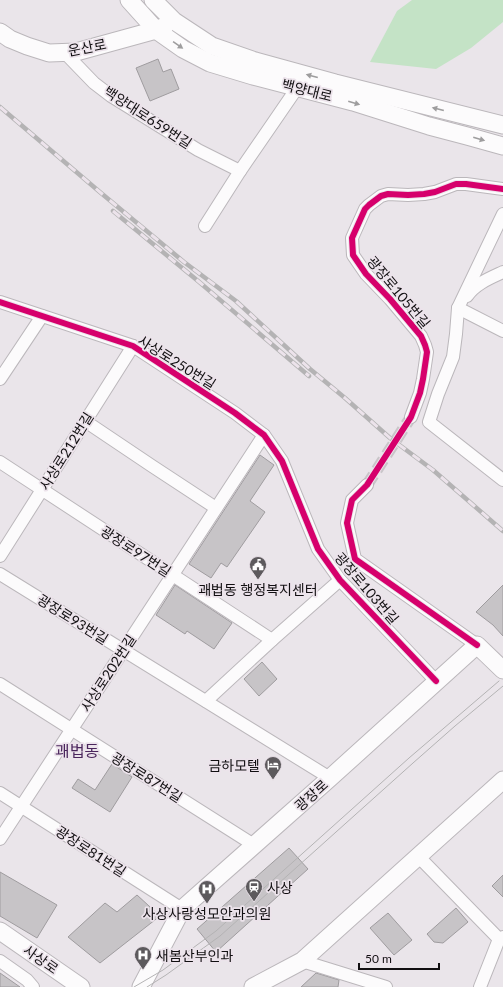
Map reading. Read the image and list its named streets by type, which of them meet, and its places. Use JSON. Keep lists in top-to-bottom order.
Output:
{
  "streets": {
    "main road": [
      "운산로",
      "백양대로",
      "광장로",
      "사상로"
    ],
    "street": [
      "백양대로659번길",
      "광장로105번길",
      "사상로250번길",
      "사상로212번길",
      "광장로97번길",
      "광장로103번길",
      "광장로93번길",
      "사상로202번길",
      "광장로87번길",
      "광장로81번길"
    ]
  },
  "crossings": [
    ["운산로", "백양대로"],
    ["운산로", "백양대로659번길"],
    ["사상로250번길", "사상로212번길"],
    ["사상로250번길", "광장로103번길"],
    ["사상로250번길", "사상로202번길"],
    ["사상로212번길", "광장로97번길"],
    ["광장로97번길", "광장로103번길"],
    ["광장로97번길", "사상로202번길"],
    ["광장로103번길", "사상로202번길"],
    ["광장로103번길", "광장로"],
    ["광장로93번길", "사상로202번길"],
    ["광장로93번길", "광장로"],
    ["사상로202번길", "광장로87번길"],
    ["사상로202번길", "광장로81번길"],
    ["광장로87번길", "광장로"],
    ["광장로", "광장로81번길"]
  ],
  "districts": ["괘법동"],
  "places": {
    "public building": ["괘법동 행정복지센터"],
    "hotel": ["금하모텔"],
    "station": ["사상"],
    "hospital": ["사상사랑성모안과의원", "새봄산부인과"]
  },
  "scale_bar": "50 m"
}
